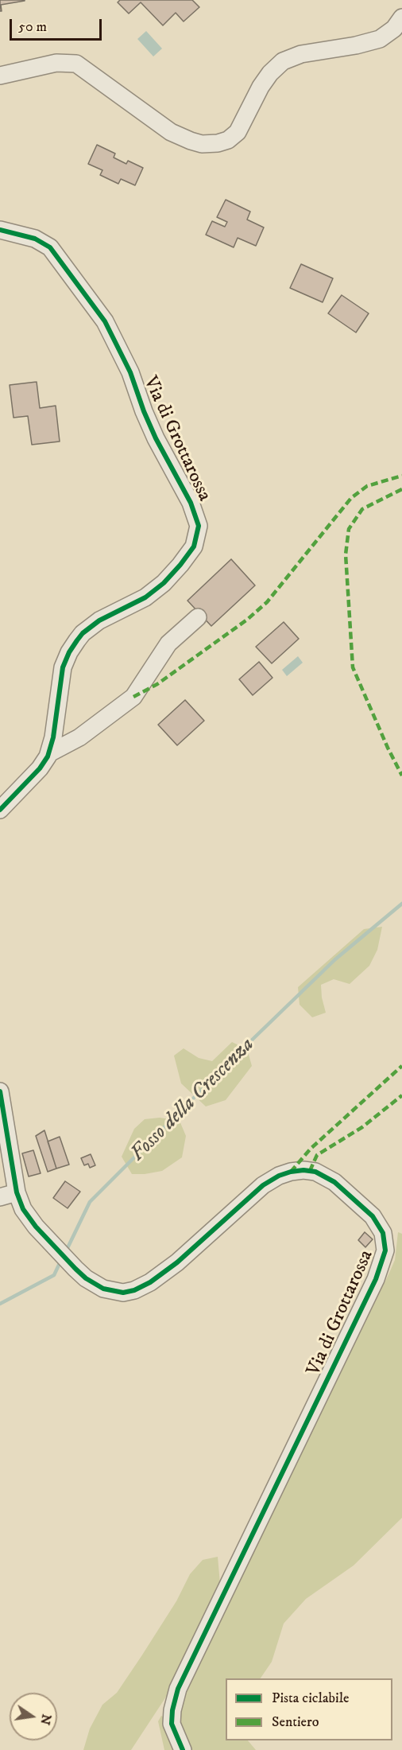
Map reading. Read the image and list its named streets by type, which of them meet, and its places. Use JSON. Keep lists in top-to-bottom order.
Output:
{
  "streets": {
    "street": ["Via di Grottarossa"]
  },
  "water": ["Fosso della Crescenza"],
  "legend": ["Pista ciclabile", "Sentiero"],
  "scale_bar": "50 m",
  "north": "right"
}
